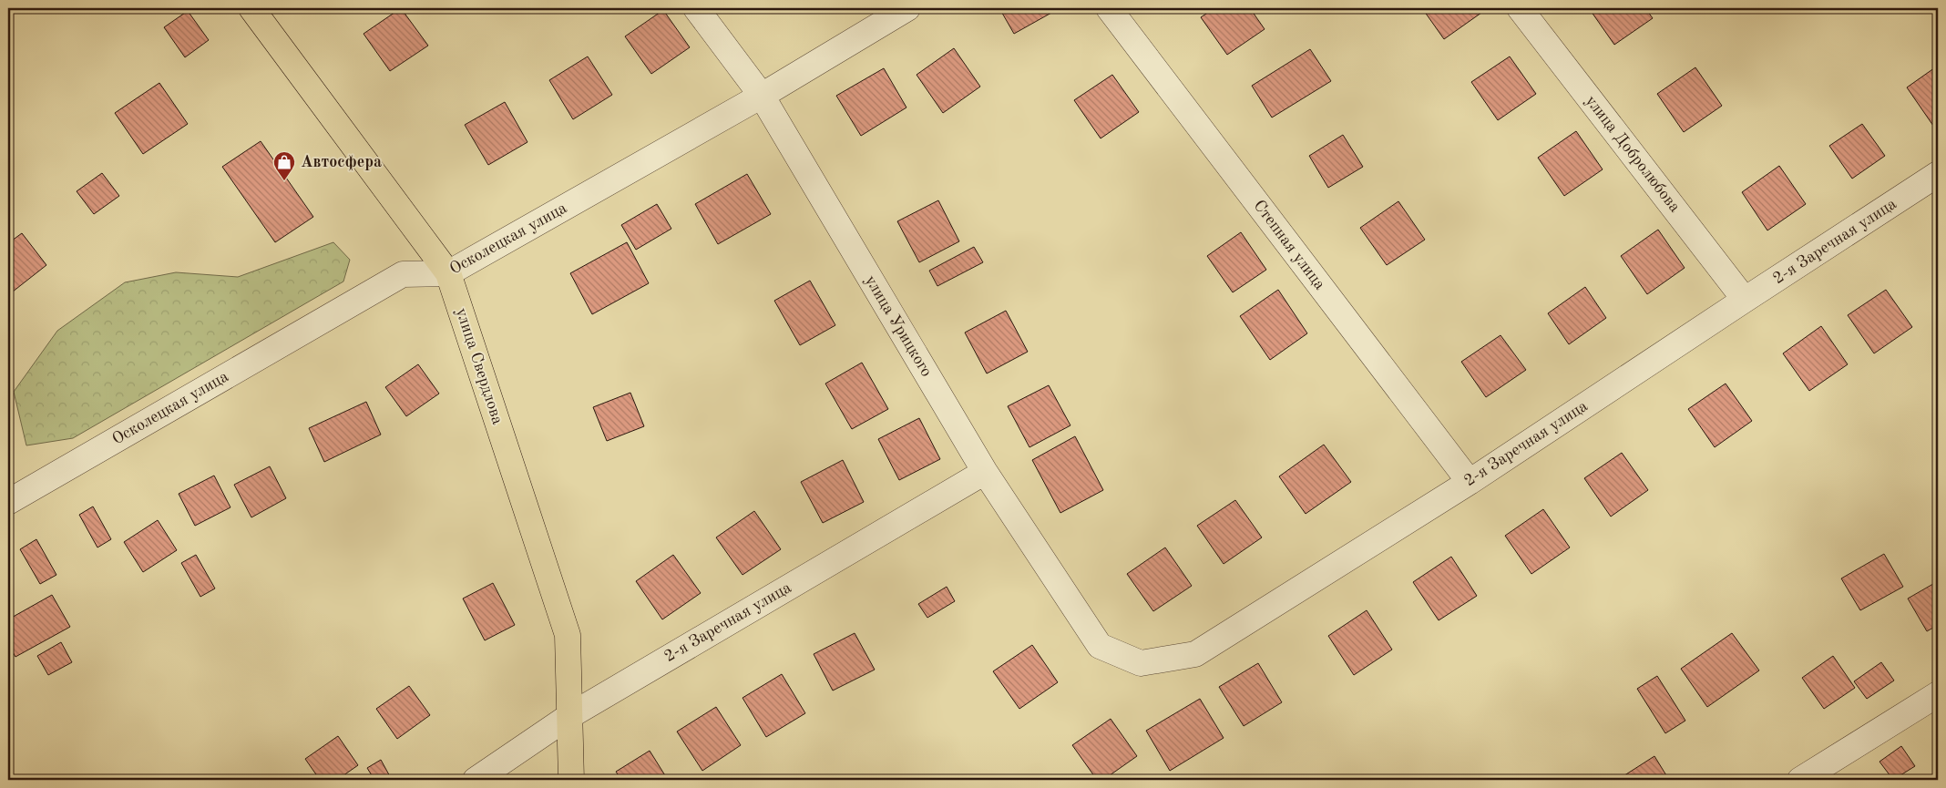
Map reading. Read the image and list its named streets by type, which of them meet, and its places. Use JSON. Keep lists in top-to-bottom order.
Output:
{
  "streets": {
    "main road": ["улица Свердлова"],
    "street": [
      "улица Добролюбова",
      "Осколецкая улица",
      "2-я Заречная улица",
      "Степная улица",
      "улица Урицкого"
    ]
  },
  "crossings": [
    ["улица Добролюбова", "2-я Заречная улица"],
    ["Осколецкая улица", "улица Урицкого"],
    ["Осколецкая улица", "улица Свердлова"],
    ["2-я Заречная улица", "Степная улица"],
    ["2-я Заречная улица", "улица Урицкого"],
    ["2-я Заречная улица", "улица Свердлова"]
  ],
  "places": {
    "shop": ["Автосфера"]
  }
}
